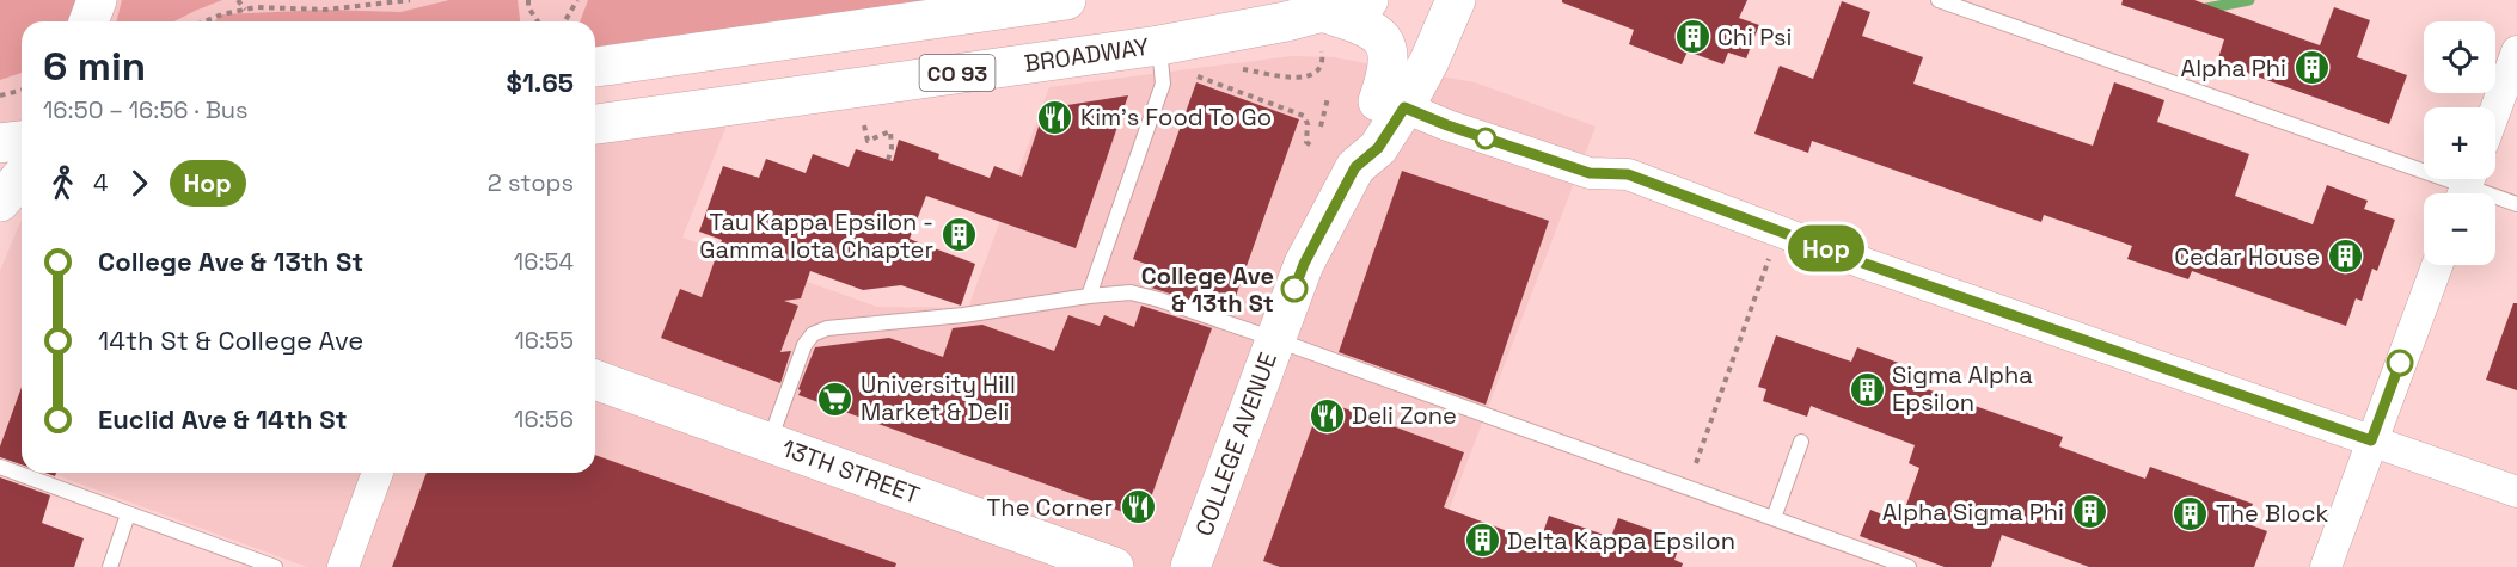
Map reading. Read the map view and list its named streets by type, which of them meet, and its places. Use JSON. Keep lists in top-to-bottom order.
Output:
{
  "streets": {
    "main road": [
      "BROADWAY",
      "CO 93",
      "COLLEGE AVENUE",
      "13TH STREET"
    ]
  },
  "places": {
    "building": [
      "Chi Psi",
      "Alpha Phi",
      "Tau Kappa Epsilon - Gamma Iota Chapter",
      "Cedar House",
      "Sigma Alpha Epsilon",
      "Alpha Sigma Phi",
      "The Block",
      "Delta Kappa Epsilon"
    ],
    "restaurant": ["Kim's Food To Go", "Deli Zone", "The Corner"],
    "other": ["College Ave & 13th St"],
    "supermarket": ["University Hill Market & Deli"]
  },
  "lines": ["bus line Hop"],
  "page": {
    "on_map": "Hop",
    "map_buttons": ["+", "−"],
    "heading": ["6 min", "16:50 – 16:56 · Bus", "$1.65"],
    "legs": ["4", "Hop", "2 stops"],
    "list": [
      {
        "name": "College Ave & 13th St",
        "value": "16:54"
      },
      {
        "name": "14th St & College Ave",
        "value": "16:55"
      },
      {
        "name": "Euclid Ave & 14th St",
        "value": "16:56"
      }
    ]
  }
}
